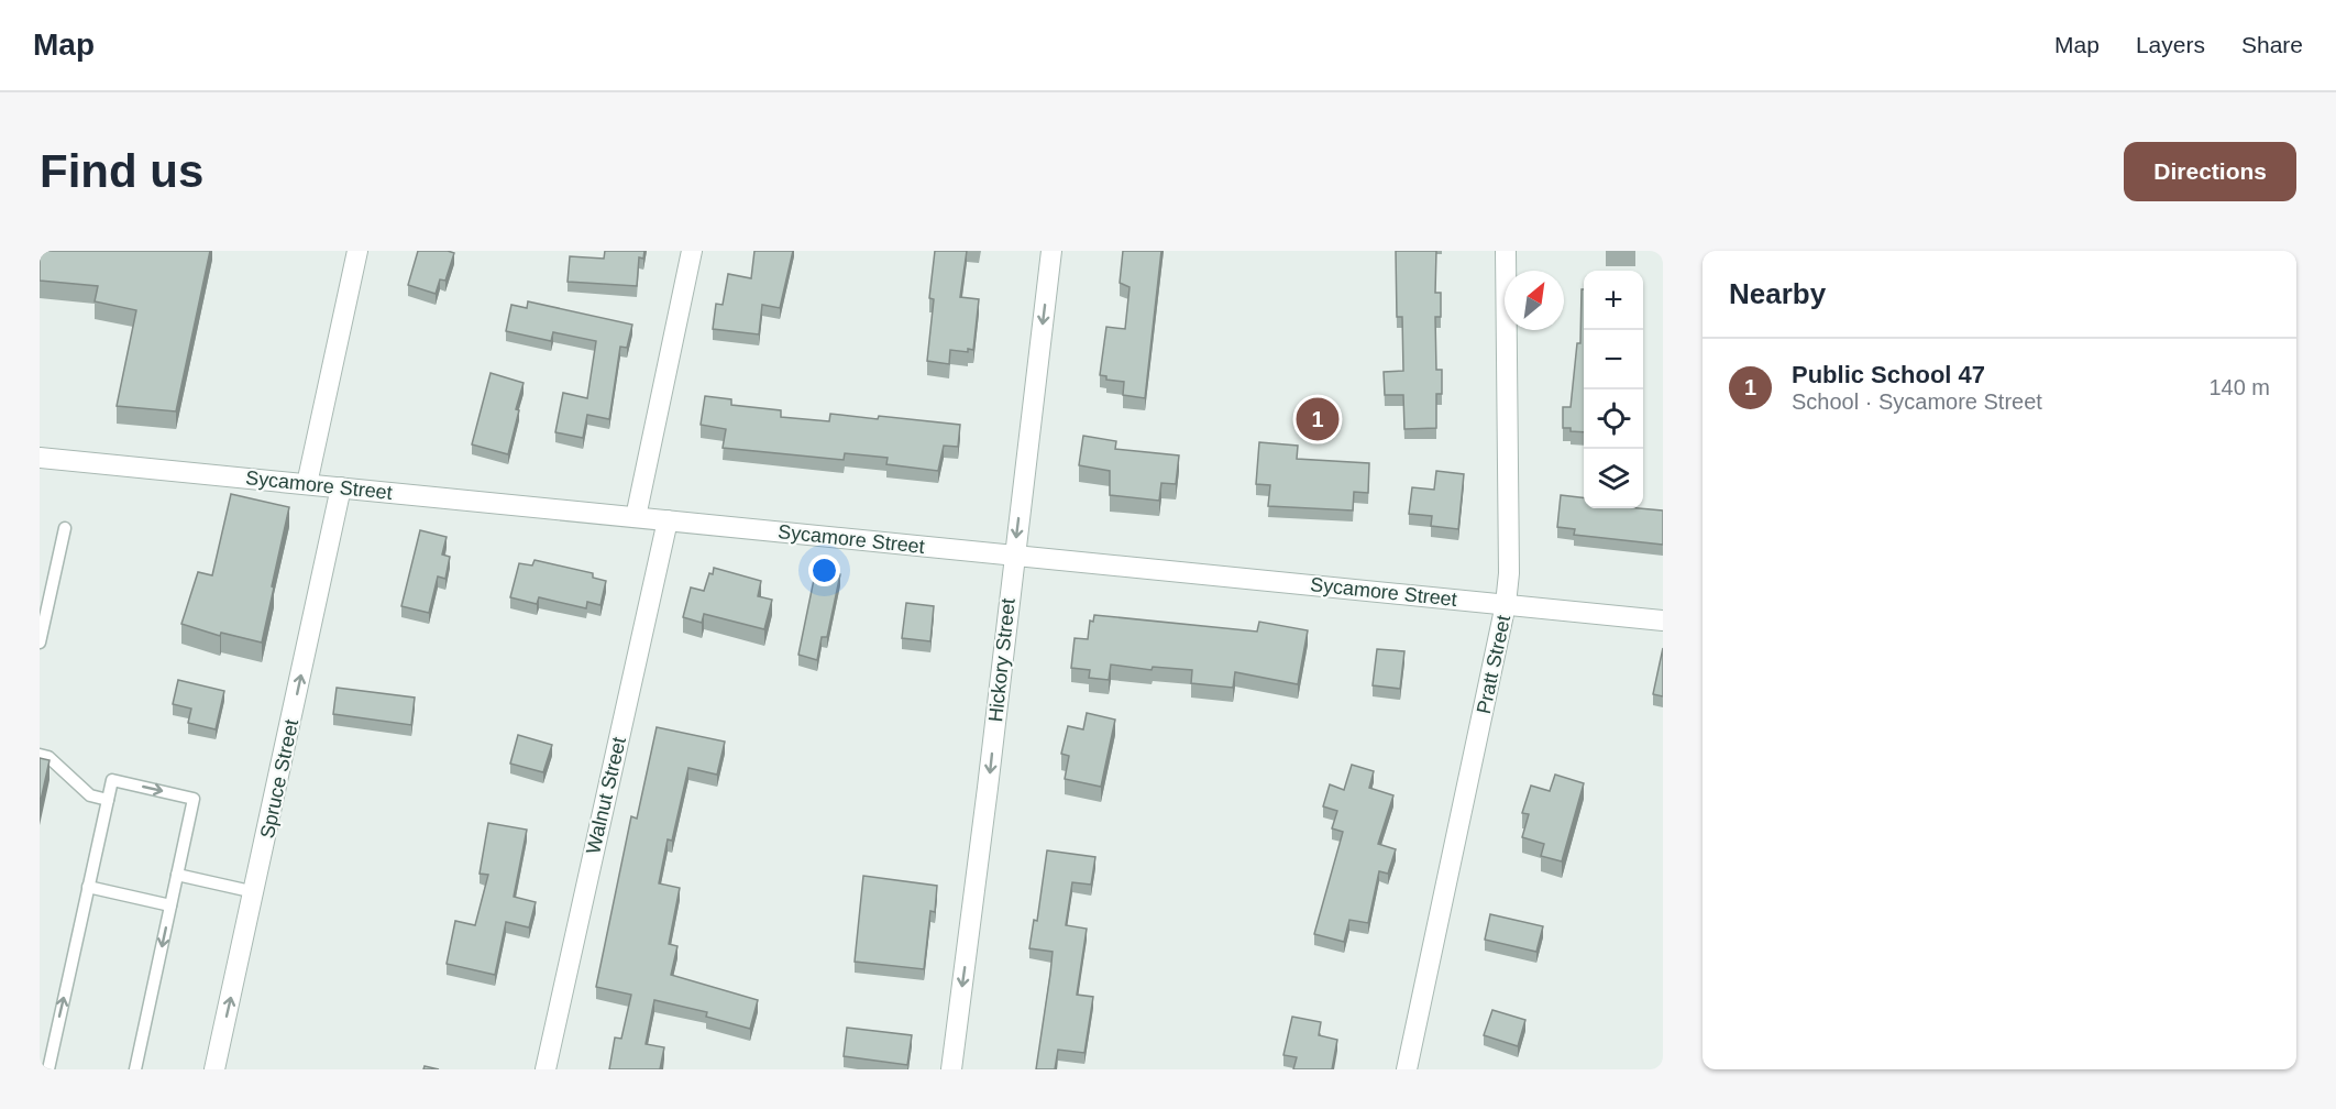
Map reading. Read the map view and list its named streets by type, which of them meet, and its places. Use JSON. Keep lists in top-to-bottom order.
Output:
{
  "streets": {
    "street": [
      "Sycamore Street",
      "Hickory Street",
      "Pratt Street",
      "Spruce Street",
      "Walnut Street"
    ]
  },
  "crossings": [
    ["Sycamore Street", "Hickory Street"],
    ["Sycamore Street", "Pratt Street"],
    ["Sycamore Street", "Spruce Street"],
    ["Sycamore Street", "Walnut Street"]
  ],
  "one_way": ["Hickory Street", "Spruce Street"],
  "north": "top right",
  "page": {
    "header": "Map",
    "nav": ["Map", "Layers", "Share"],
    "buttons": "Directions",
    "title": "Find us",
    "heading": "Nearby",
    "map_buttons": ["+", "−"],
    "list": [
      {
        "mark": "1",
        "name": "Public School 47",
        "note": "School · Sycamore Street",
        "value": "140 m"
      }
    ],
    "pins": "1"
  }
}
